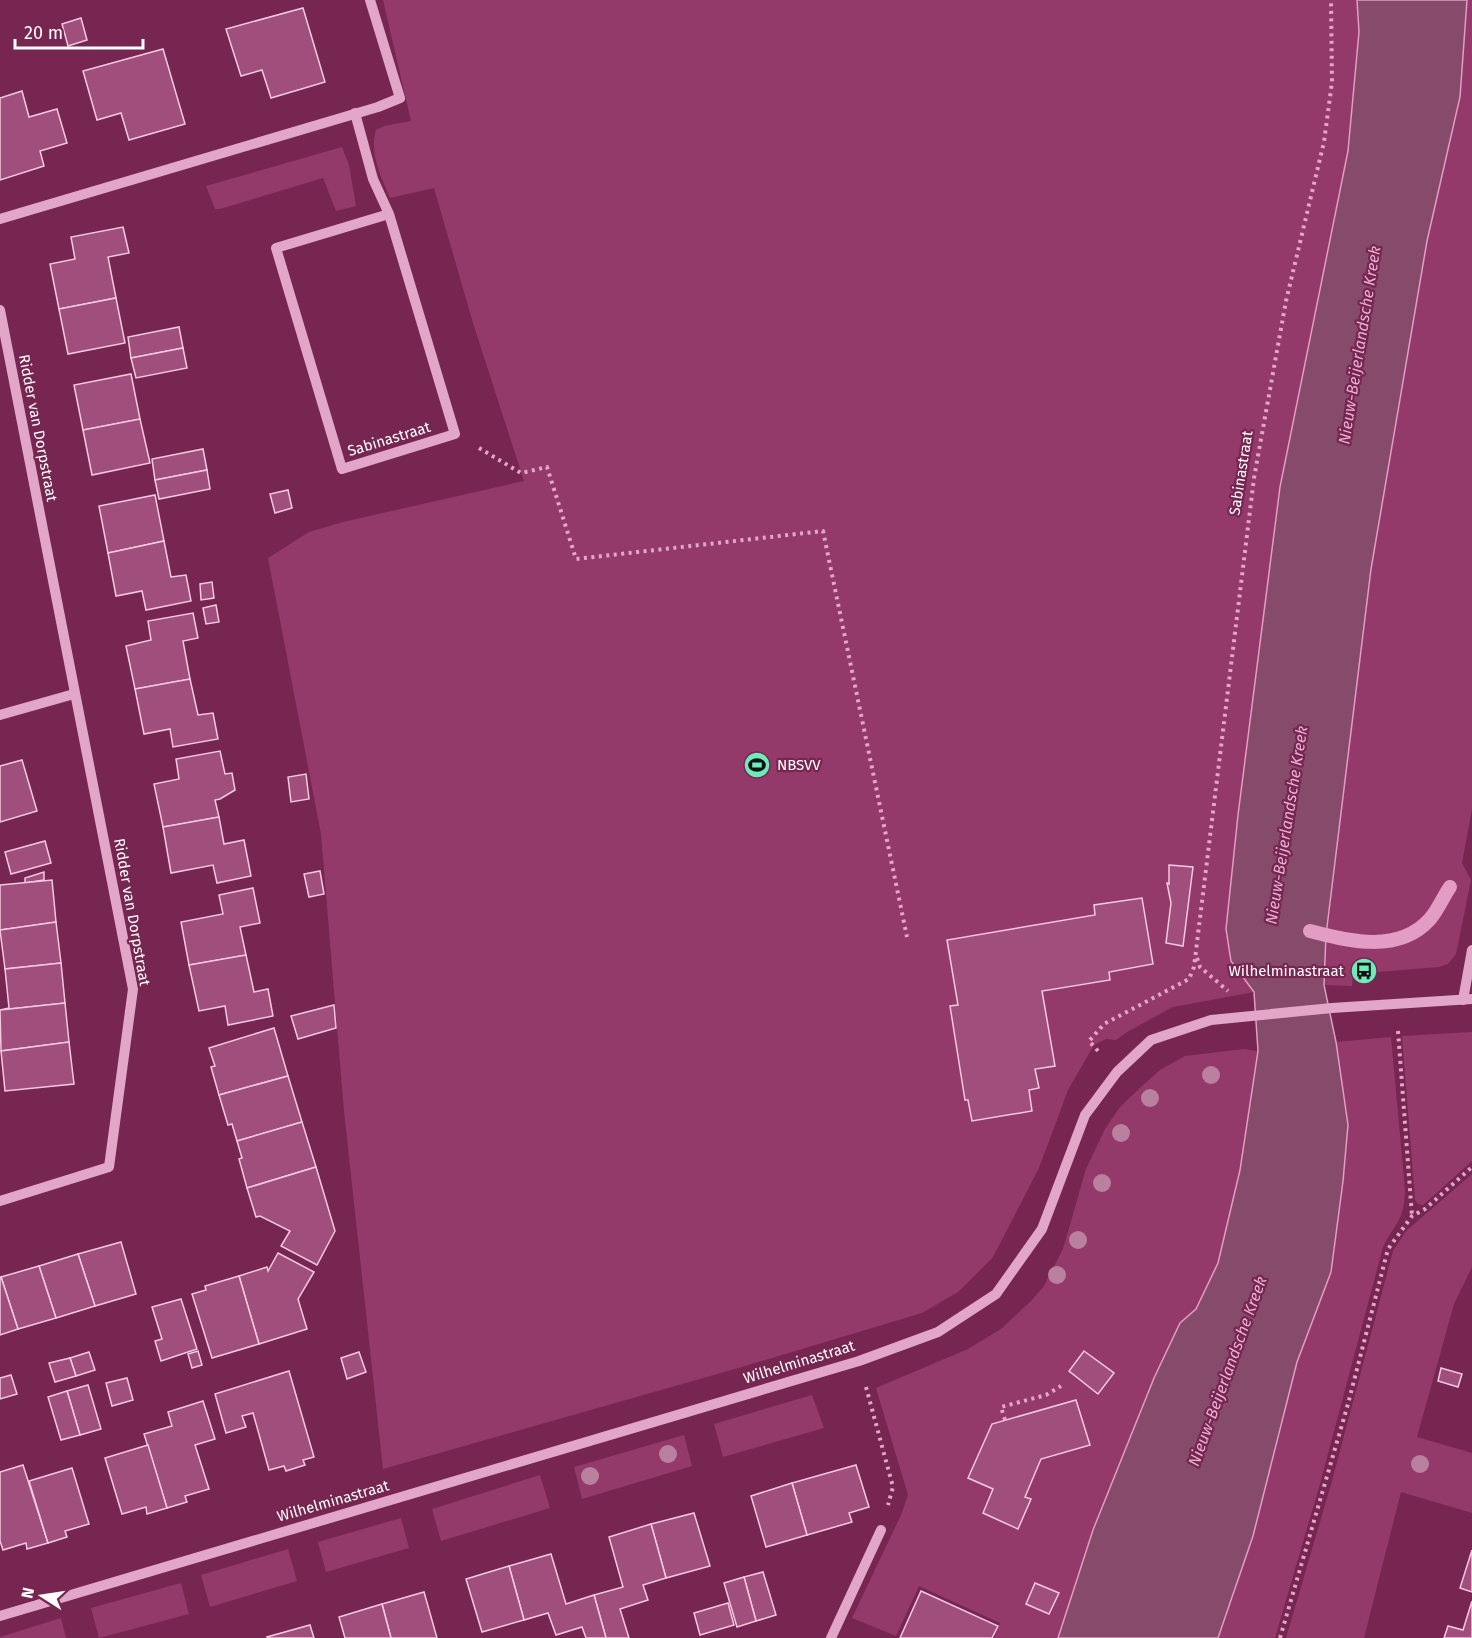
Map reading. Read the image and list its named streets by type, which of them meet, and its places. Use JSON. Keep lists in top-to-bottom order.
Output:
{
  "streets": {
    "street": ["Ridder van Dorpstraat", "Sabinastraat", "Wilhelminastraat"]
  },
  "crossings": [
    ["Sabinastraat", "Wilhelminastraat"]
  ],
  "water": ["Nieuw-Beijerlandsche Kreek"],
  "places": {
    "sports": ["NBSVV"],
    "bus stop": ["Wilhelminastraat"]
  },
  "scale_bar": "20 m",
  "north": "left"
}
